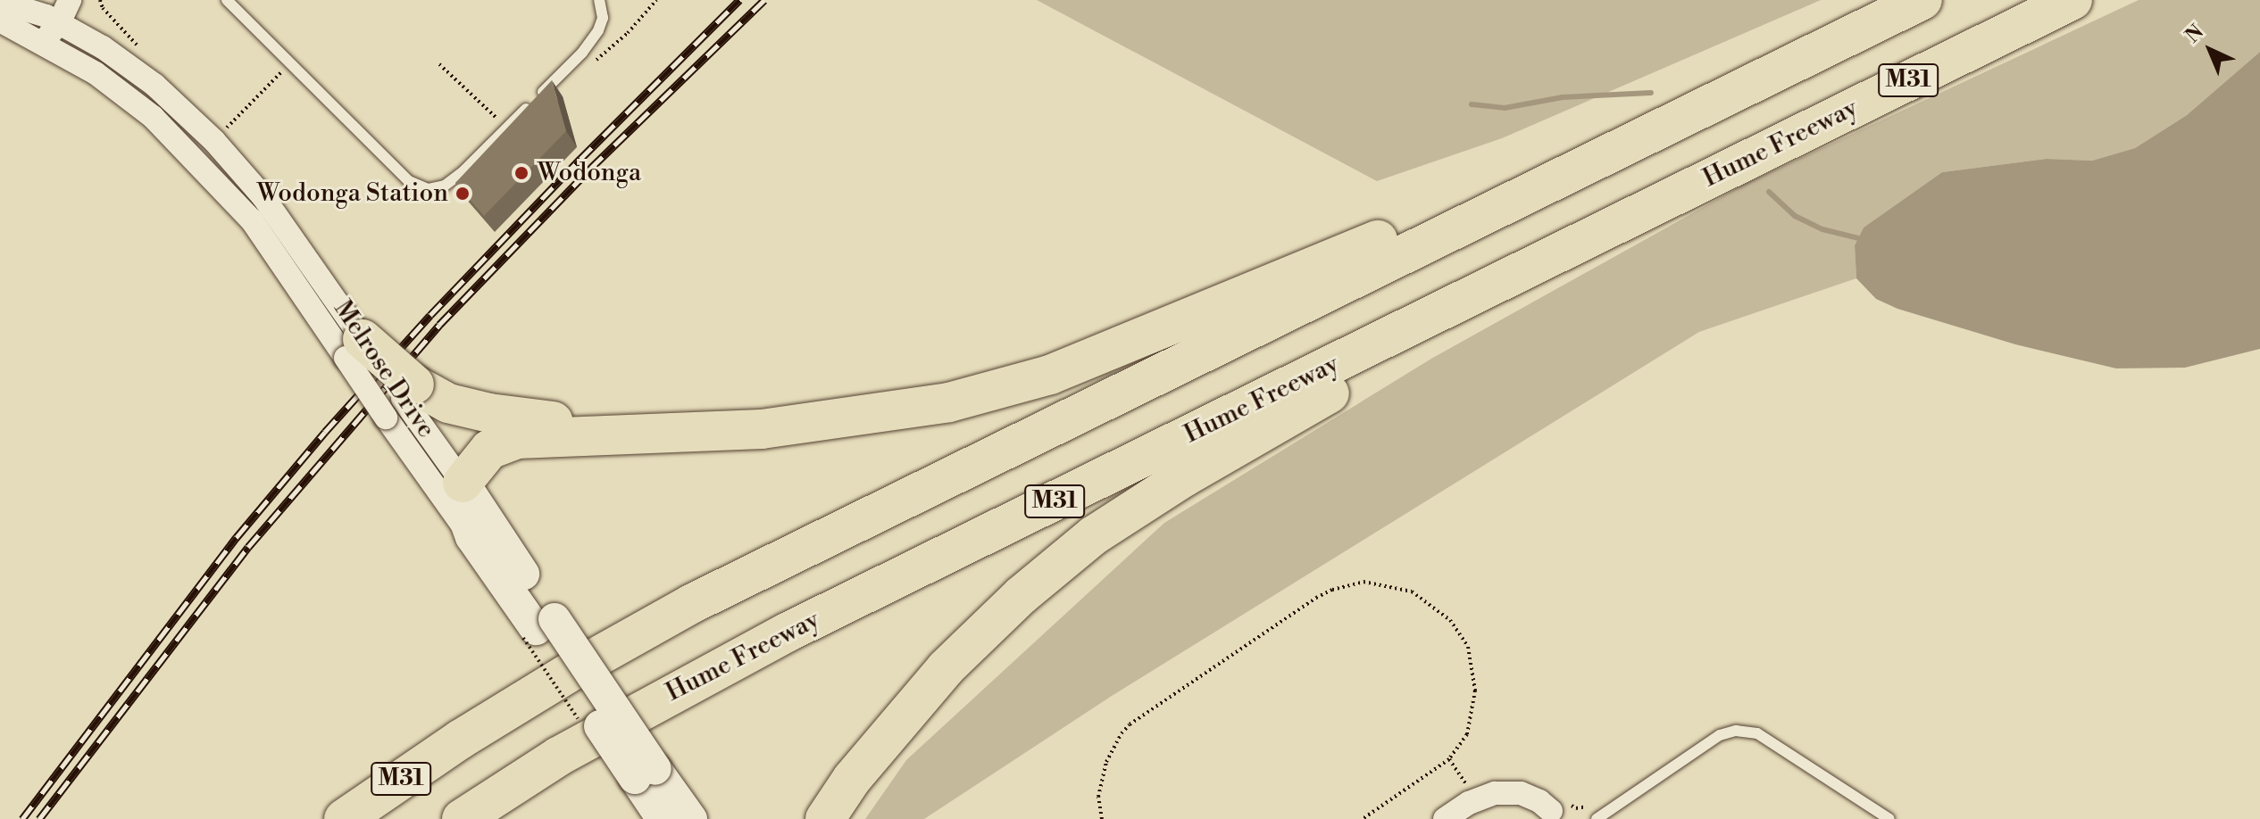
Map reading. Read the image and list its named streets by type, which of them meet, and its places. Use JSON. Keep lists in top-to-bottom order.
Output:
{
  "streets": {
    "highway": ["M31", "Hume Freeway"],
    "main road": ["Melrose Drive"]
  },
  "places": ["Wodonga", "Wodonga Station"],
  "north": "top left"
}
